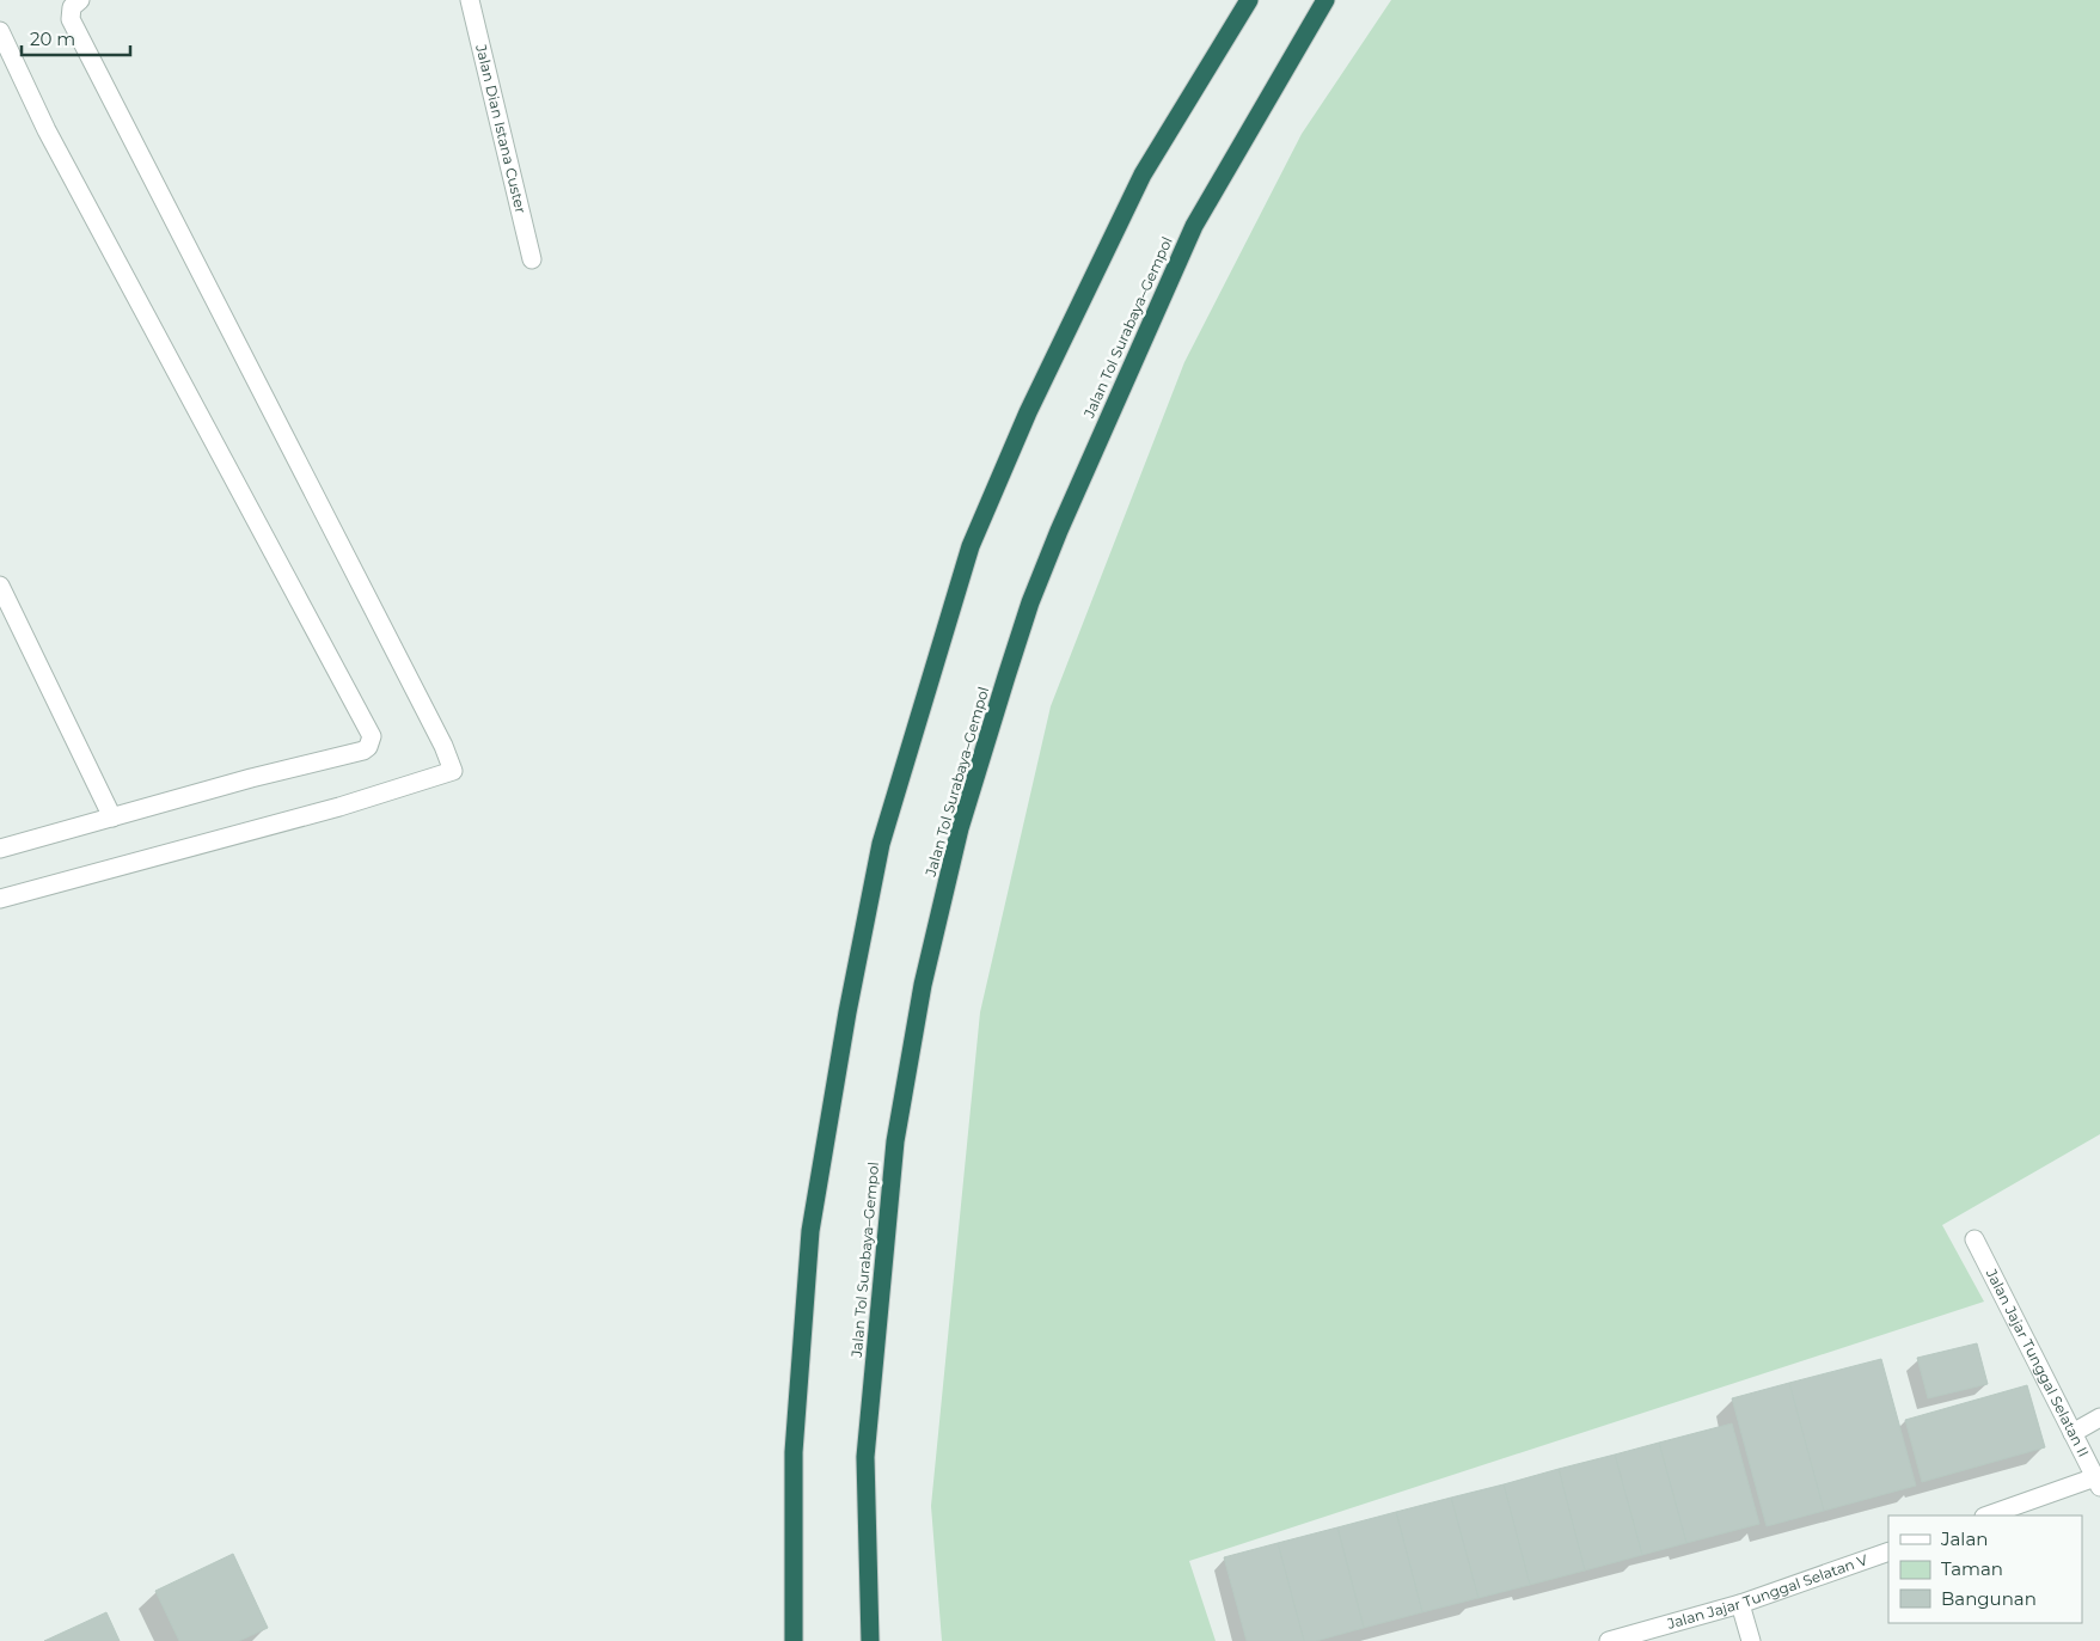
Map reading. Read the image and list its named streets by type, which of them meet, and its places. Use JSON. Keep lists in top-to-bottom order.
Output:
{
  "streets": {
    "highway": ["Jalan Tol Surabaya–Gempol"],
    "street": ["Jalan Dian Istana Custer", "Jalan Jajar Tunggal Selatan II", "Jalan Jajar Tunggal Selatan V"]
  },
  "legend": ["Jalan", "Taman", "Bangunan"],
  "scale_bar": "20 m"
}
